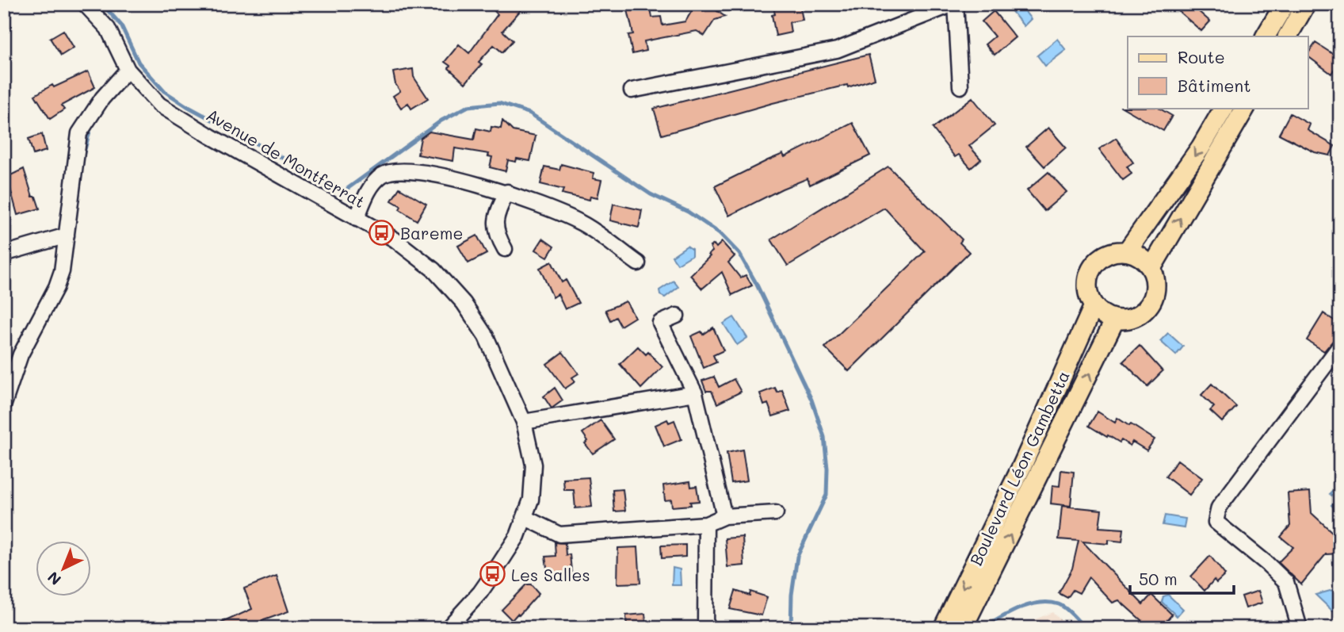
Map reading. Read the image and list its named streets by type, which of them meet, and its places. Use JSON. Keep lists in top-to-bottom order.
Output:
{
  "streets": {
    "main road": ["Boulevard Léon Gambetta"],
    "street": ["Avenue de Montferrat"]
  },
  "places": {
    "bus stop": ["Bareme", "Les Salles"]
  },
  "legend": ["Route", "Bâtiment"],
  "scale_bar": "50 m",
  "north": "bottom left"
}
